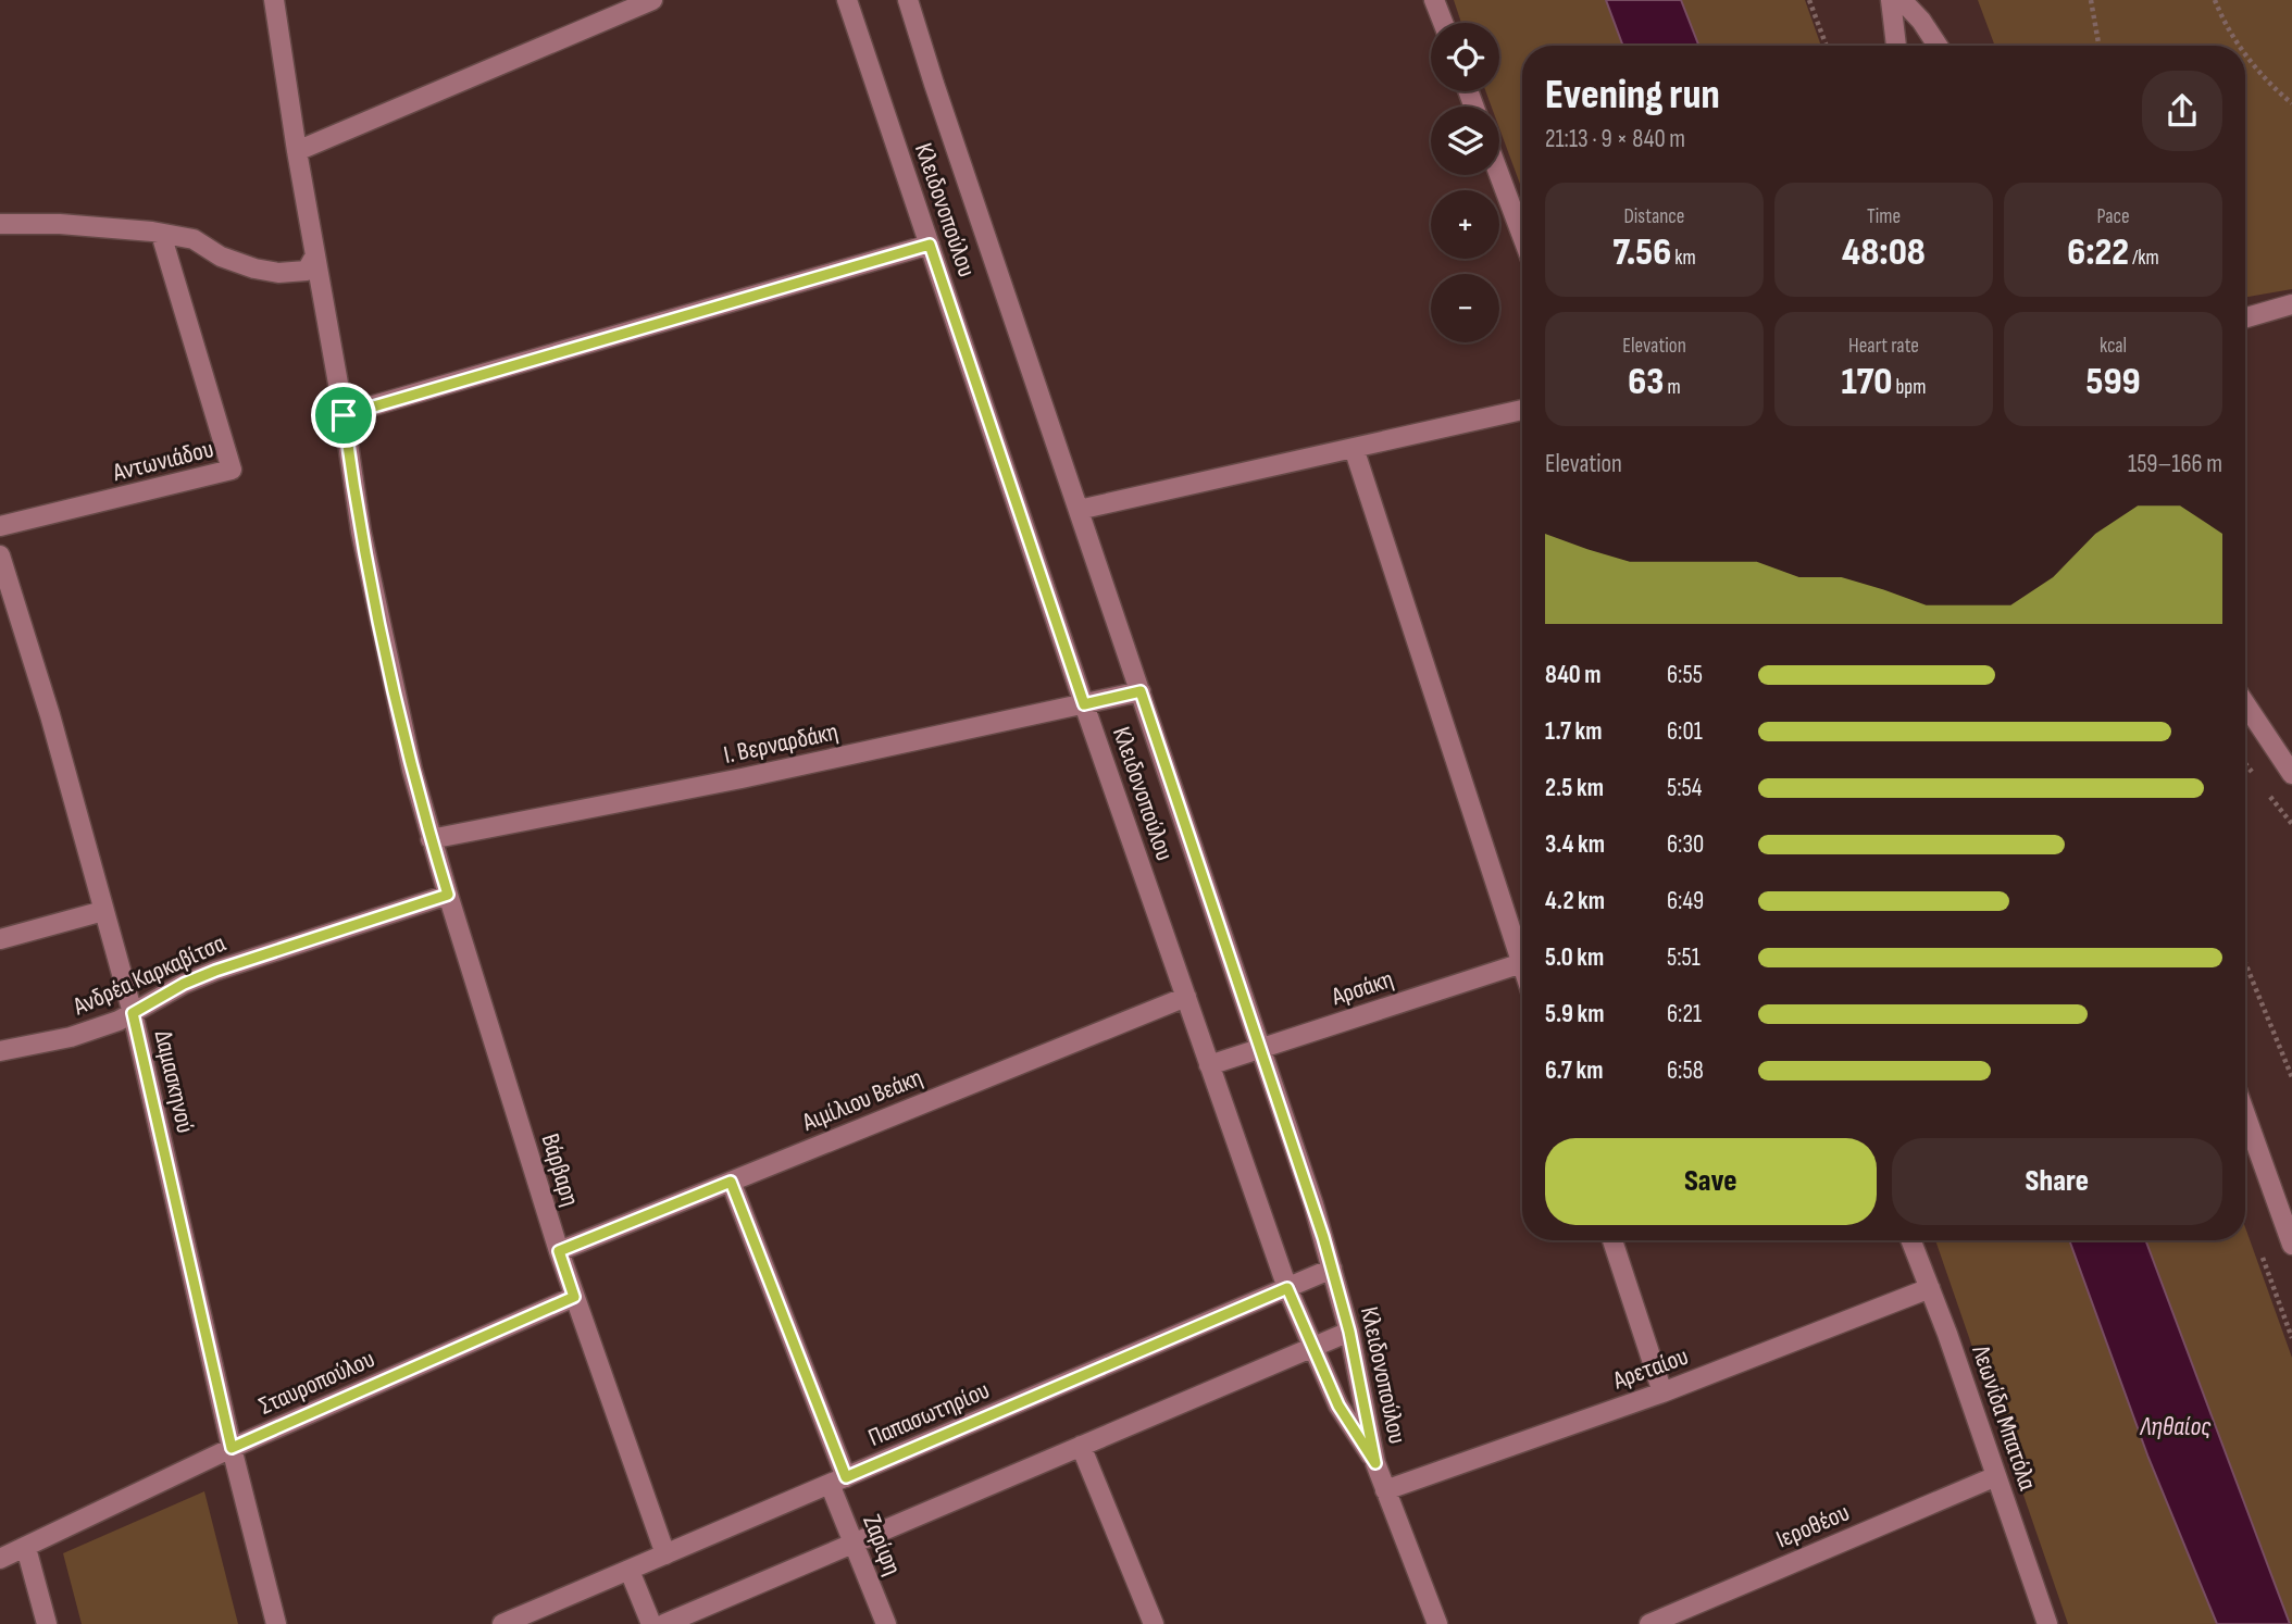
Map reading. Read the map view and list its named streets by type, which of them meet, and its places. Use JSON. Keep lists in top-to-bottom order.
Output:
{
  "streets": {
    "street": [
      "Κλειδονοπούλου",
      "Αντωνιάδου",
      "Ι. Βερναρδάκη",
      "Ανδρέα Καρκαβίτσα",
      "Αρσάκη",
      "Δαμασκηνού",
      "Αιμίλιου Βεάκη",
      "Βάρβαρη",
      "Αρεταίου",
      "Σταυροπούλου",
      "Παπασωτηρίου",
      "Λεωνίδα Μπατόλα",
      "Ιεροθέου",
      "Ζαρίφη"
    ]
  },
  "crossings": [
    ["Κλειδονοπούλου", "Ι. Βερναρδάκη"],
    ["Κλειδονοπούλου", "Αρσάκη"],
    ["Κλειδονοπούλου", "Αιμίλιου Βεάκη"],
    ["Κλειδονοπούλου", "Αρεταίου"],
    ["Κλειδονοπούλου", "Παπασωτηρίου"],
    ["Ι. Βερναρδάκη", "Βάρβαρη"],
    ["Ανδρέα Καρκαβίτσα", "Δαμασκηνού"],
    ["Ανδρέα Καρκαβίτσα", "Βάρβαρη"],
    ["Δαμασκηνού", "Σταυροπούλου"],
    ["Αιμίλιου Βεάκη", "Βάρβαρη"],
    ["Αιμίλιου Βεάκη", "Ζαρίφη"],
    ["Βάρβαρη", "Σταυροπούλου"],
    ["Βάρβαρη", "Παπασωτηρίου"],
    ["Αρεταίου", "Λεωνίδα Μπατόλα"],
    ["Παπασωτηρίου", "Ζαρίφη"],
    ["Λεωνίδα Μπατόλα", "Ιεροθέου"]
  ],
  "water": ["Ληθαίος"],
  "page": {
    "map_buttons": ["+", "−"],
    "heading": ["Evening run", "21:13 · 9 × 840 m"],
    "stats": [
      ["Distance", "7.56 km"],
      ["Time", "48:08"],
      ["Pace", "6:22 /km"],
      ["Elevation", "63 m"],
      ["Heart rate", "170 bpm"],
      ["kcal", "599"]
    ],
    "chart": ["Elevation", "159–166 m"],
    "list": [
      {
        "name": "840 m",
        "note": "6:55"
      },
      {
        "name": "1.7 km",
        "note": "6:01"
      },
      {
        "name": "2.5 km",
        "note": "5:54"
      },
      {
        "name": "3.4 km",
        "note": "6:30"
      },
      {
        "name": "4.2 km",
        "note": "6:49"
      },
      {
        "name": "5.0 km",
        "note": "5:51"
      },
      {
        "name": "5.9 km",
        "note": "6:21"
      },
      {
        "name": "6.7 km",
        "note": "6:58"
      }
    ],
    "buttons": ["Save", "Share"]
  }
}
